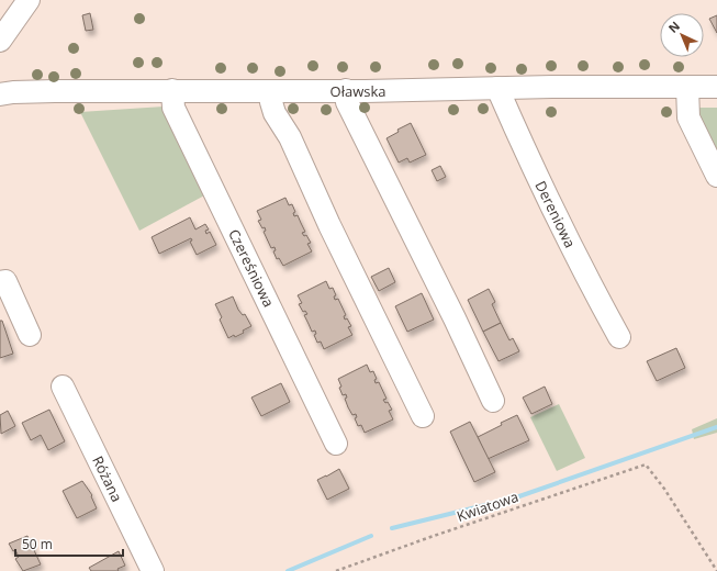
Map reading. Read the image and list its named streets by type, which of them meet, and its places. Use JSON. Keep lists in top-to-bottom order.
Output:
{
  "streets": {
    "street": [
      "Oławska",
      "Dereniowa",
      "Czereśniowa",
      "Różana"
    ],
    "path": ["Kwiatowa"]
  },
  "crossings": [
    ["Oławska", "Dereniowa"],
    ["Oławska", "Czereśniowa"]
  ],
  "scale_bar": "50 m",
  "north": "top left"
}
